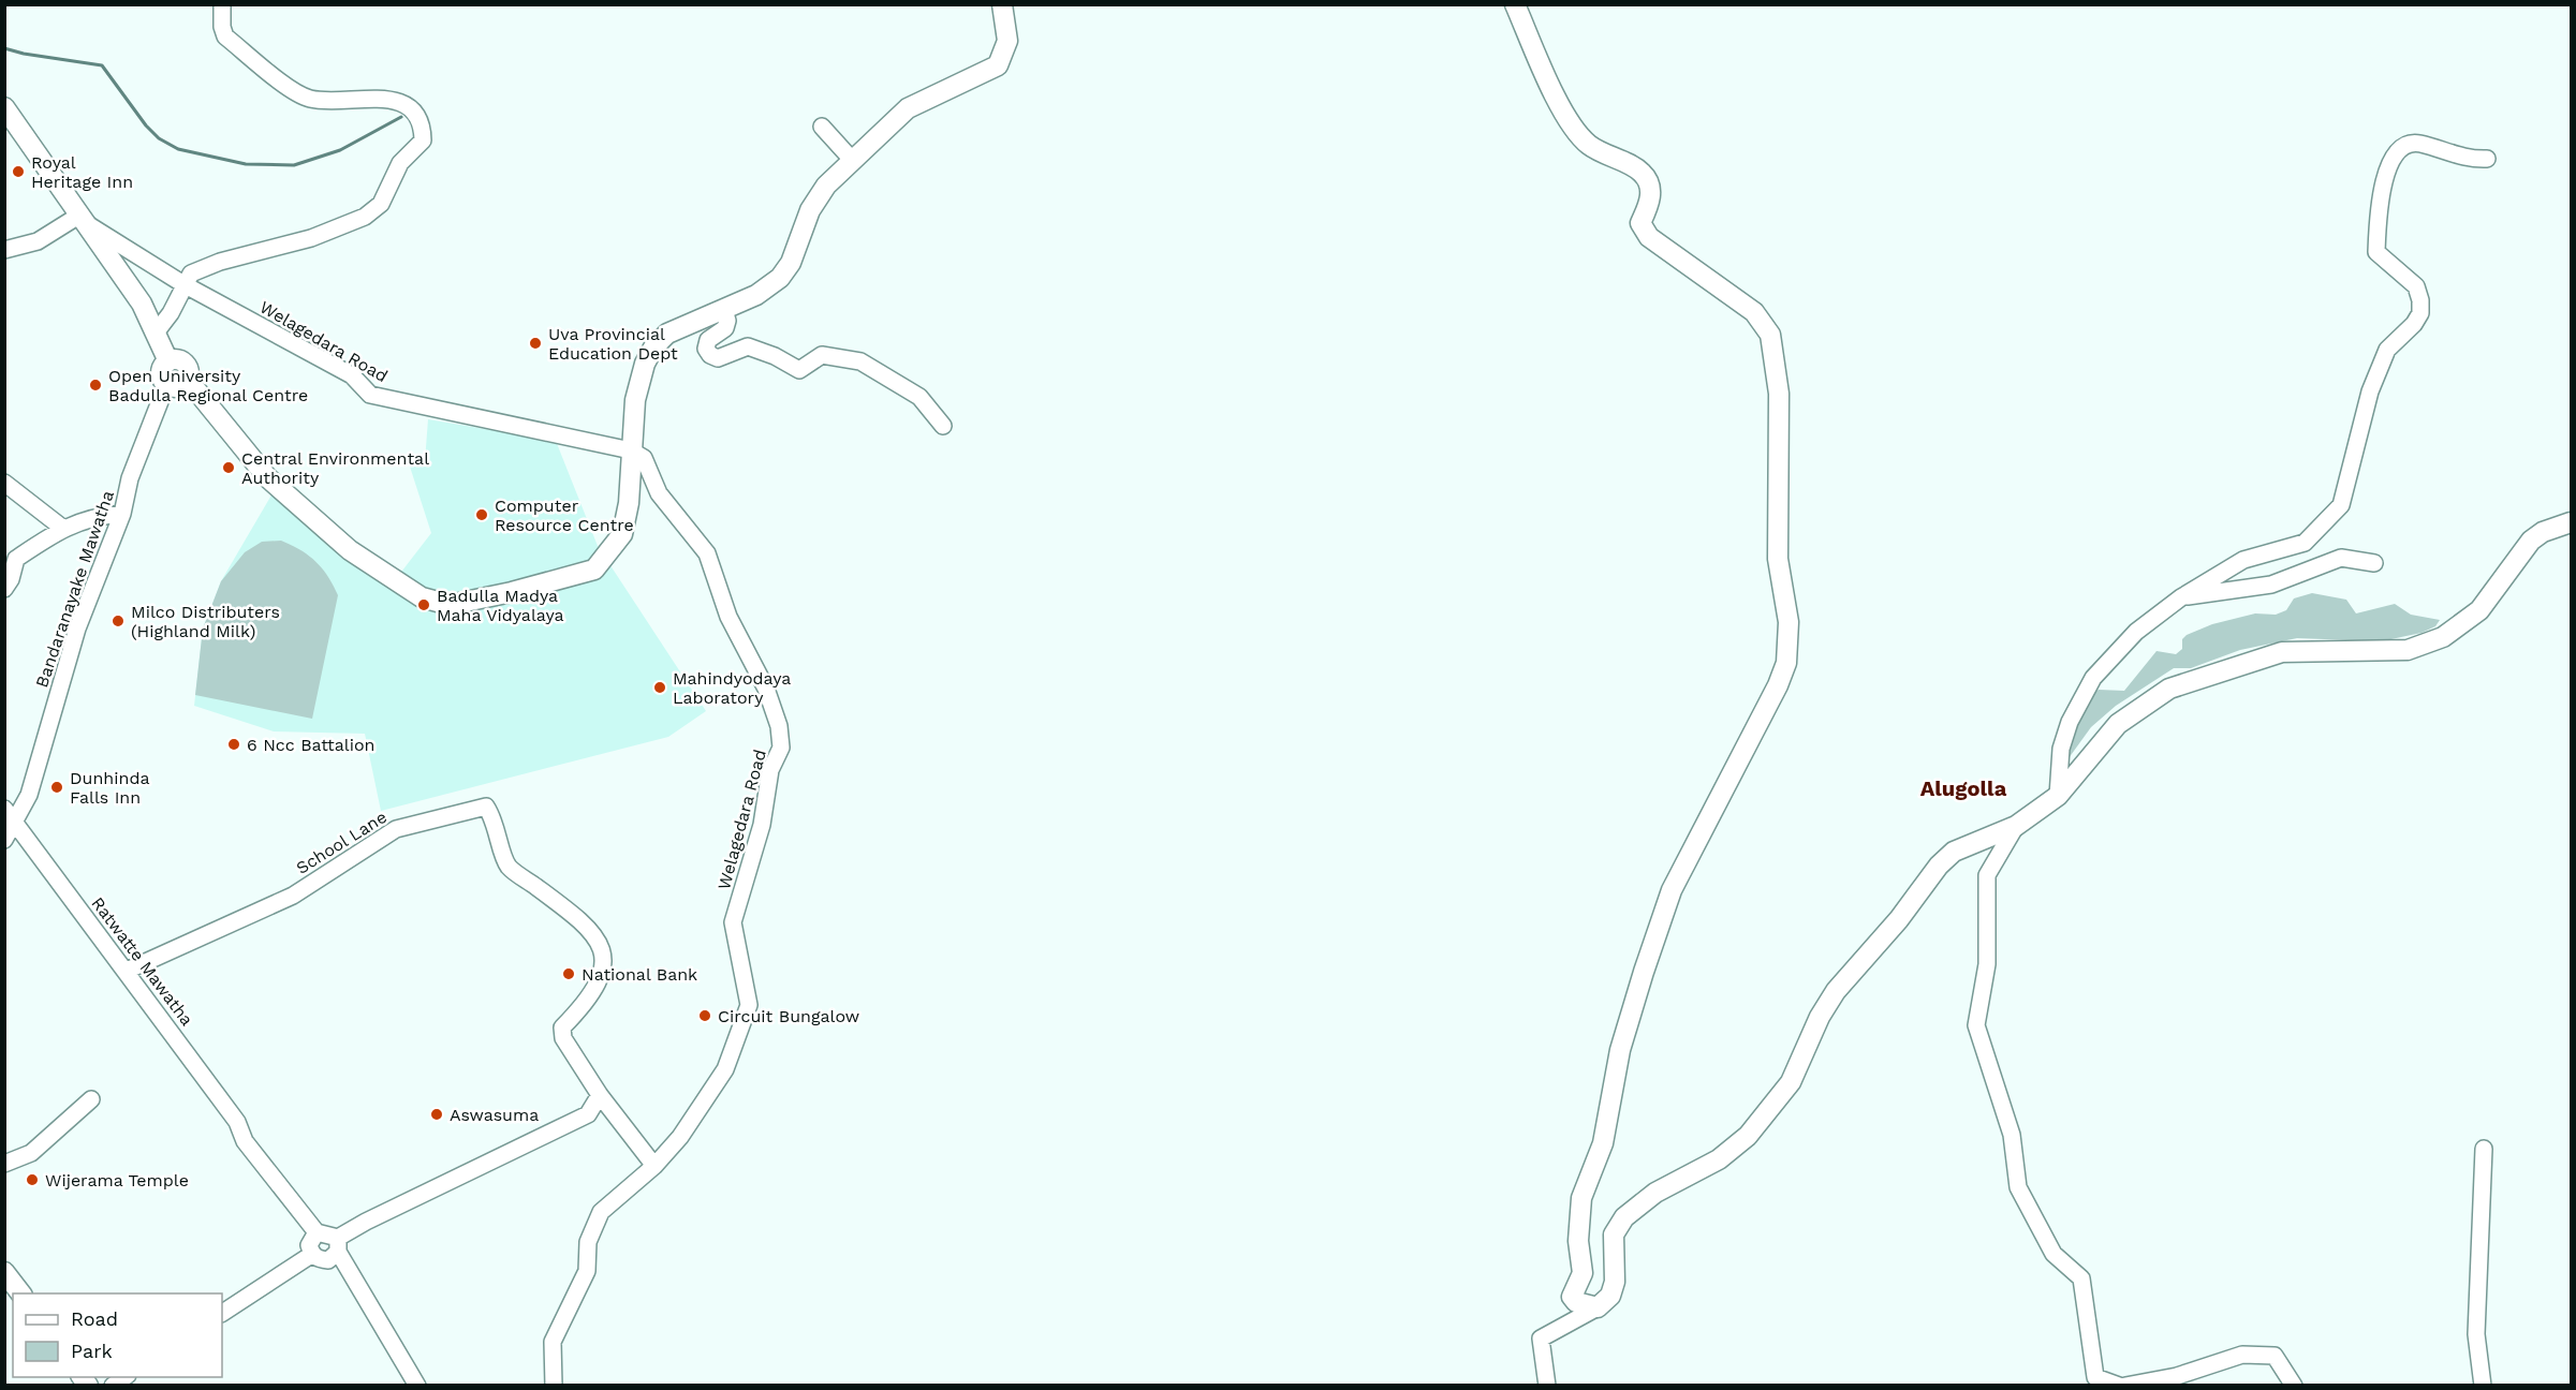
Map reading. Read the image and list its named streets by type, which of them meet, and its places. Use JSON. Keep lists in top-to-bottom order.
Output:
{
  "streets": {
    "street": [
      "Welagedara Road",
      "Bandaranayake Mawatha",
      "School Lane",
      "Ratwatte Mawatha"
    ]
  },
  "crossings": [
    ["Welagedara Road", "School Lane"],
    ["Bandaranayake Mawatha", "Ratwatte Mawatha"],
    ["School Lane", "Ratwatte Mawatha"]
  ],
  "districts": ["Alugolla"],
  "places": [
    "Royal Heritage Inn",
    "Uva Provincial Education Dept",
    "Open University Badulla Regional Centre",
    "Central Environmental Authority",
    "Computer Resource Centre",
    "Badulla Madya Maha Vidyalaya",
    "Milco Distributers (Highland Milk)",
    "Mahindyodaya Laboratory",
    "6 Ncc Battalion",
    "Dunhinda Falls Inn",
    "National Bank",
    "Circuit Bungalow",
    "Aswasuma",
    "Wijerama Temple"
  ],
  "legend": ["Road", "Park"]
}
